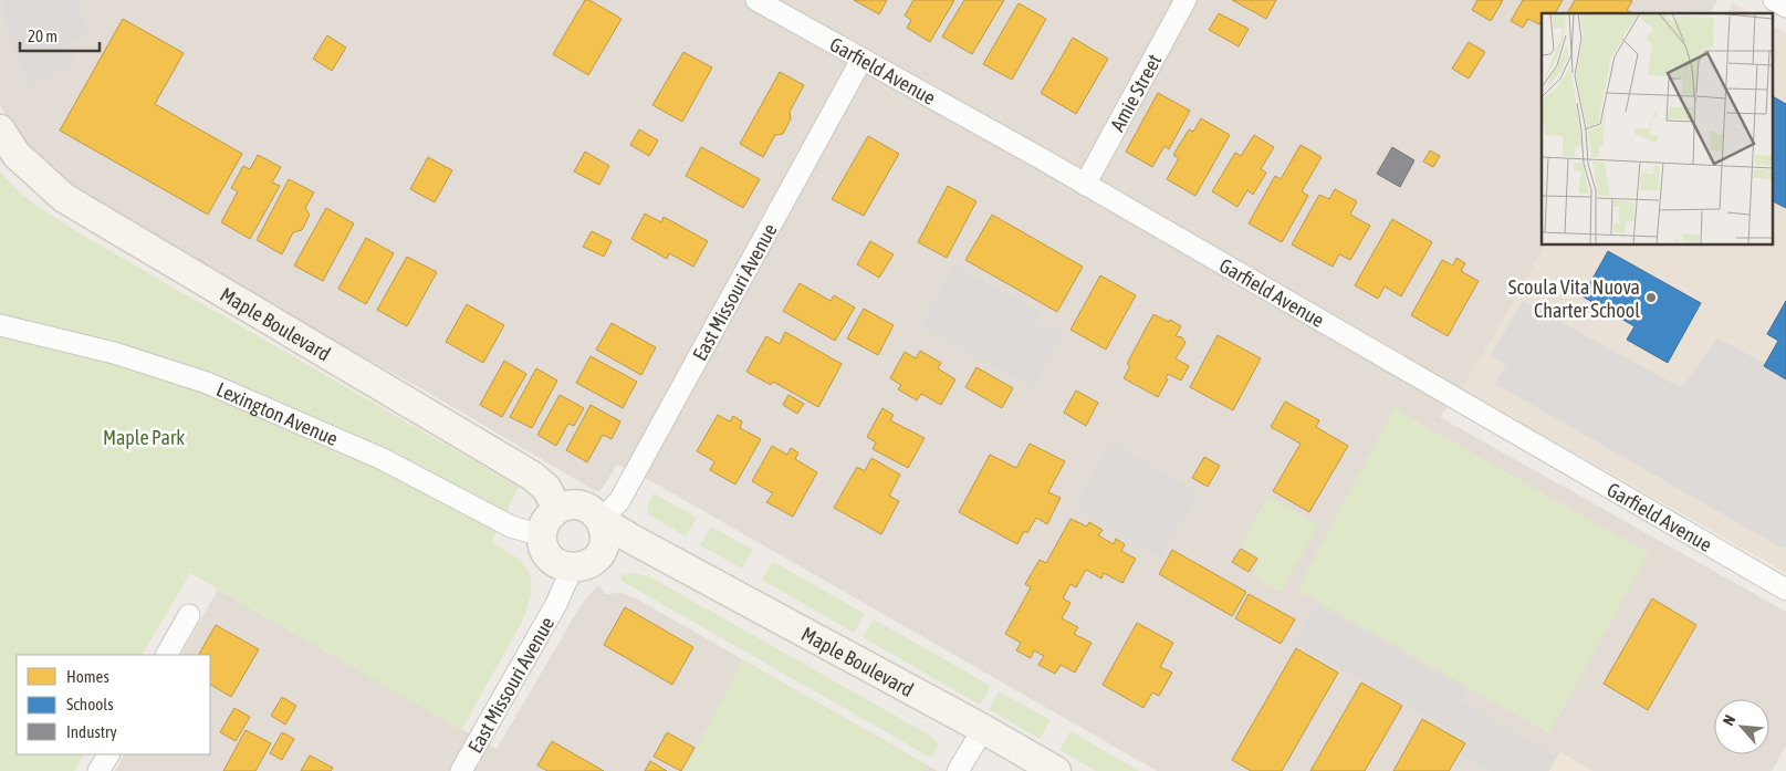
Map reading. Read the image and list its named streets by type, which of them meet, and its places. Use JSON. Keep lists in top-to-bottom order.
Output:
{
  "streets": {
    "street": [
      "Garfield Avenue",
      "Amie Street",
      "East Missouri Avenue",
      "Maple Boulevard",
      "Lexington Avenue"
    ]
  },
  "crossings": [
    ["Garfield Avenue", "Amie Street"],
    ["Garfield Avenue", "East Missouri Avenue"],
    ["East Missouri Avenue", "Maple Boulevard"],
    ["East Missouri Avenue", "Lexington Avenue"],
    ["Maple Boulevard", "Lexington Avenue"]
  ],
  "parks": ["Maple Park"],
  "places": ["Scoula Vita Nuova Charter School"],
  "legend": ["Homes", "Schools", "Industry"],
  "scale_bar": "20 m",
  "north": "top left"
}
